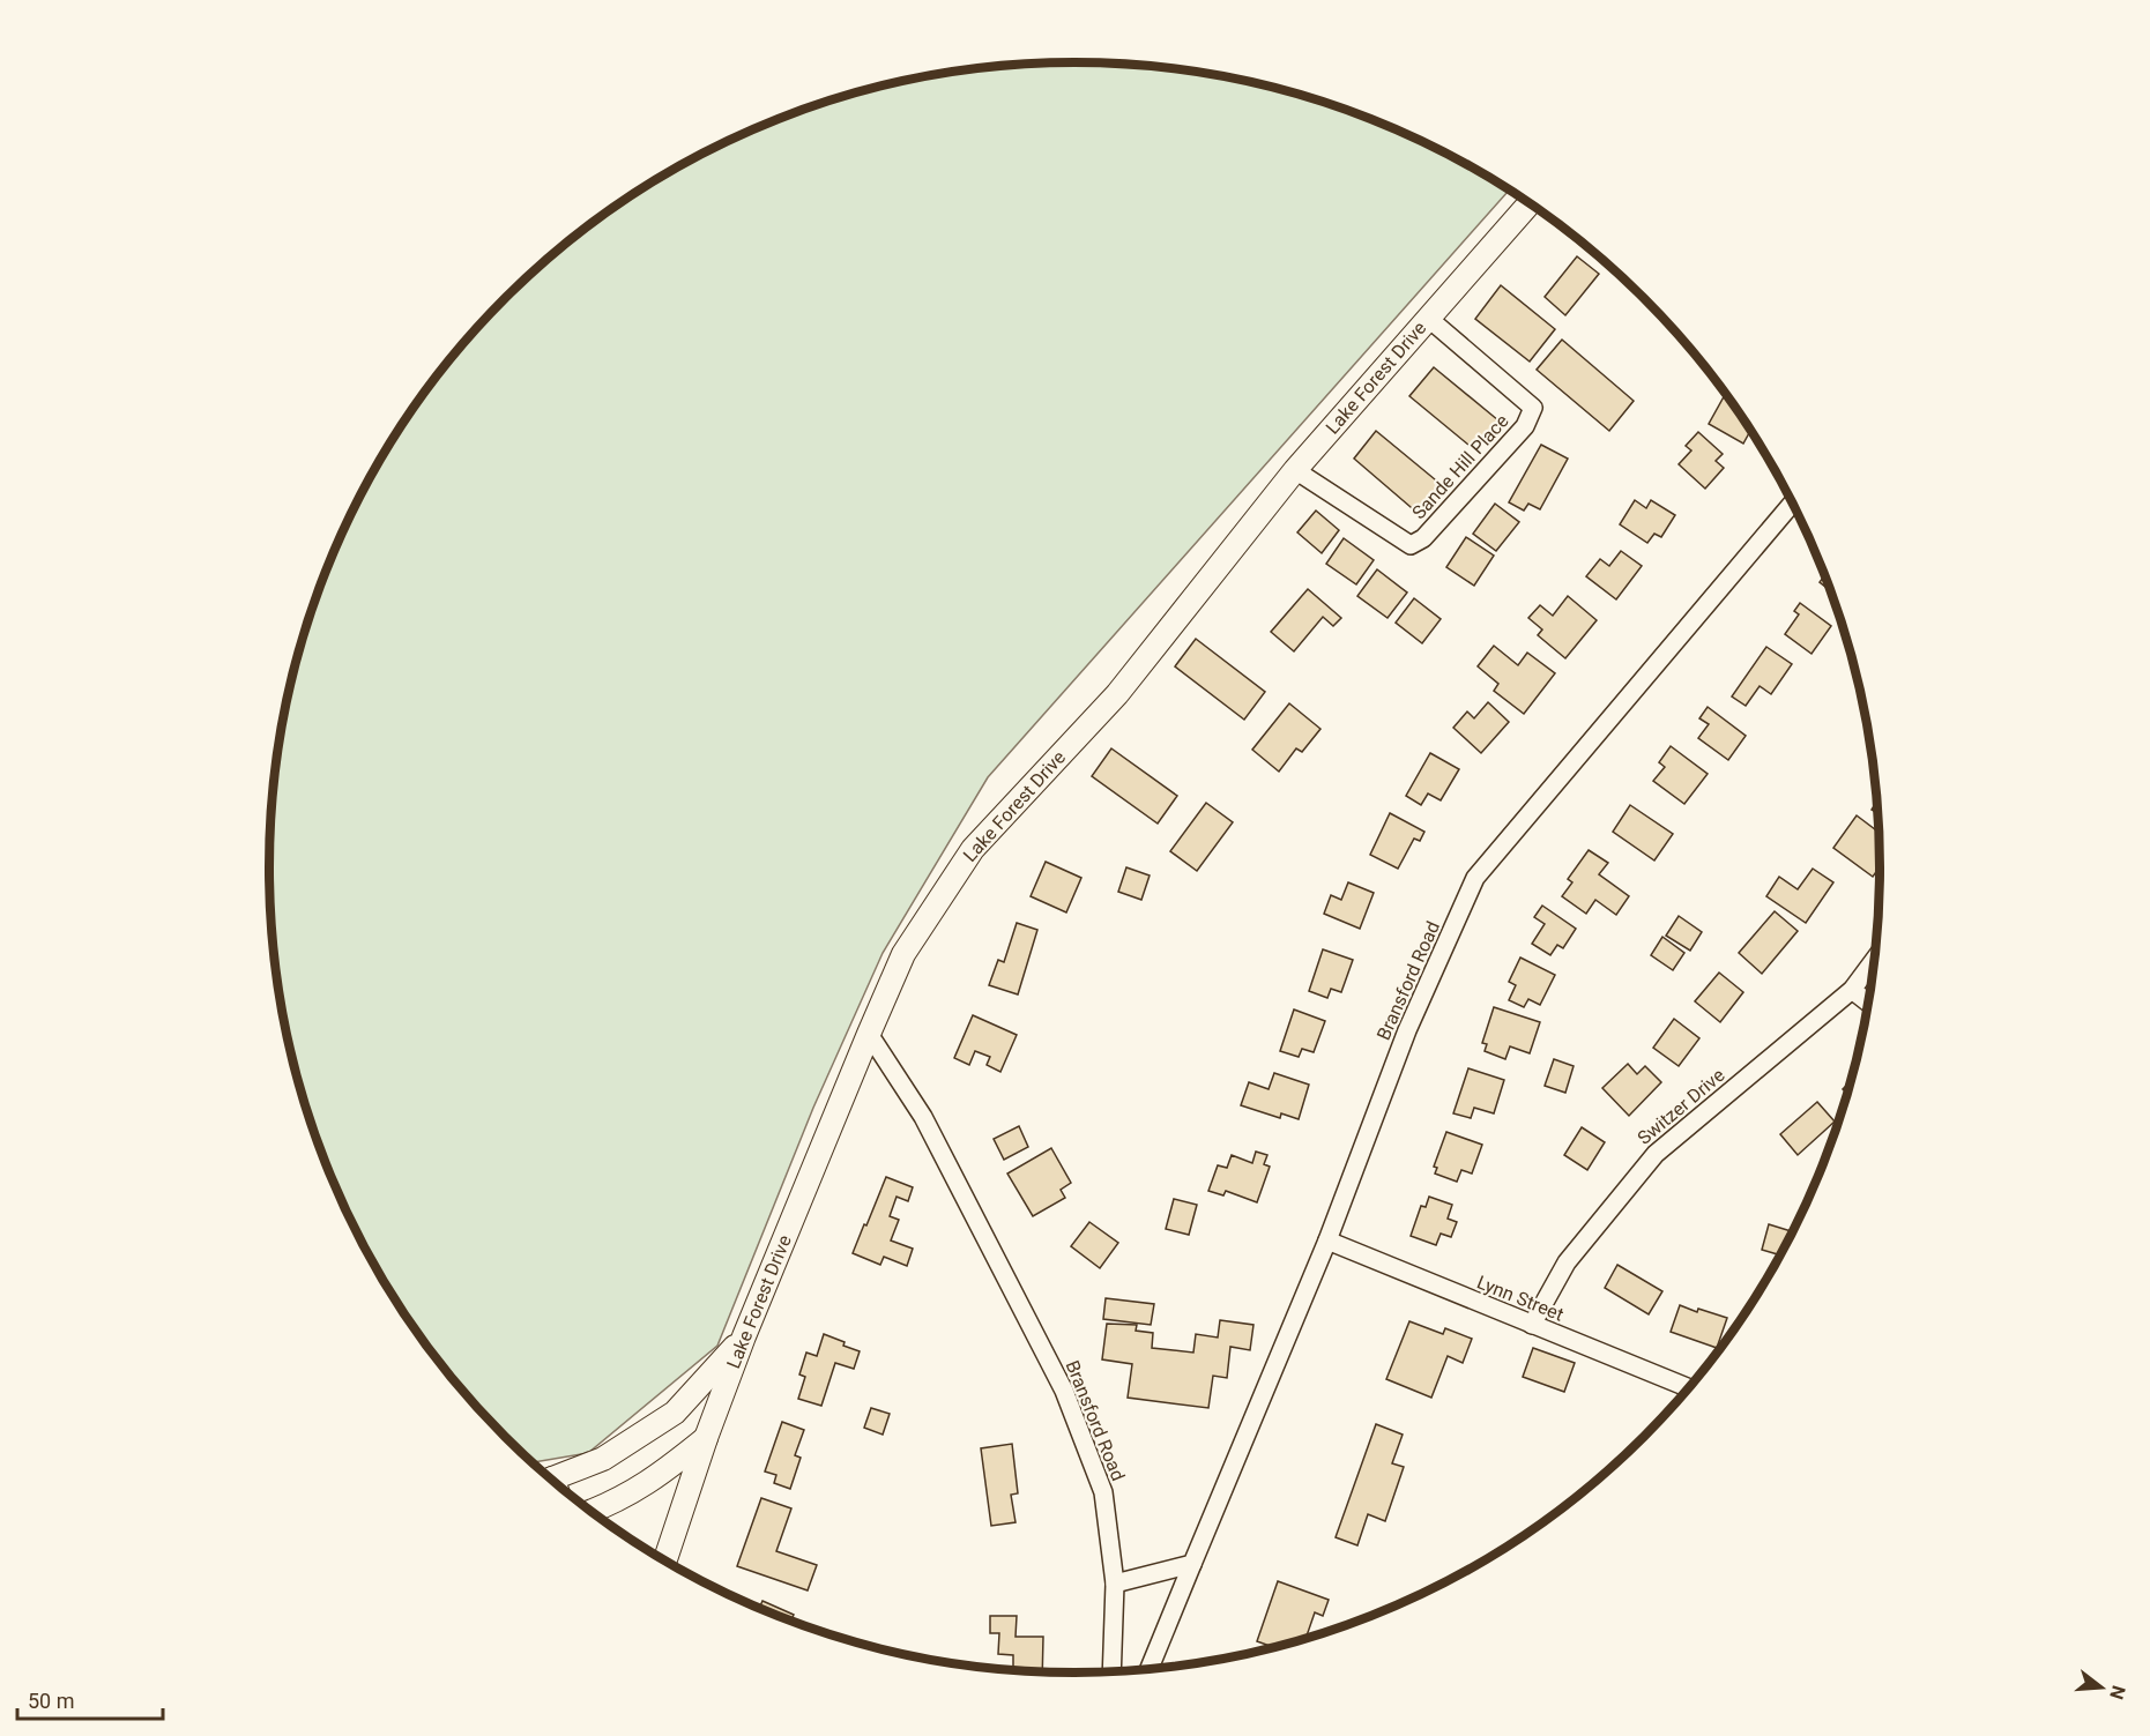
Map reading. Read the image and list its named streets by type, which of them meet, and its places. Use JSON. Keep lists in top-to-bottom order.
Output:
{
  "streets": {
    "street": [
      "Lake Forest Drive",
      "Sande Hill Place",
      "Bransford Road",
      "Switzer Drive",
      "Lynn Street"
    ]
  },
  "crossings": [
    ["Lake Forest Drive", "Sande Hill Place"],
    ["Lake Forest Drive", "Bransford Road"],
    ["Bransford Road", "Lynn Street"],
    ["Switzer Drive", "Lynn Street"]
  ],
  "scale_bar": "50 m",
  "north": "right"
}
